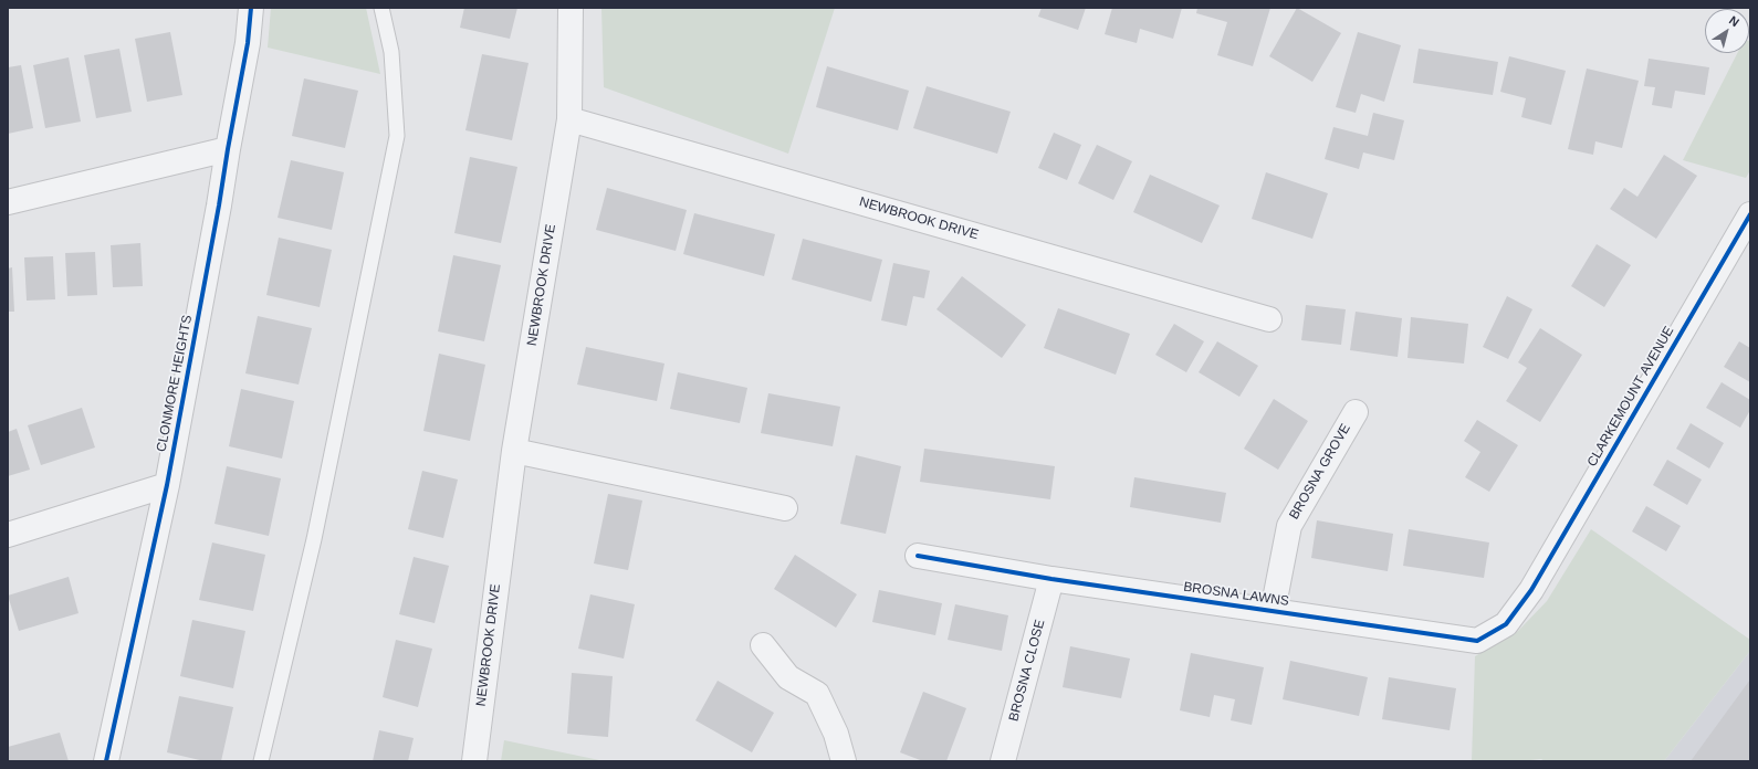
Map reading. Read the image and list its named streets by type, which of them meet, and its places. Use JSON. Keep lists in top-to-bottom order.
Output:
{
  "streets": {
    "street": [
      "NEWBROOK DRIVE",
      "CLONMORE HEIGHTS",
      "CLARKEMOUNT AVENUE",
      "BROSNA GROVE",
      "BROSNA LAWNS",
      "BROSNA CLOSE"
    ]
  },
  "crossings": [
    ["CLARKEMOUNT AVENUE", "BROSNA LAWNS"],
    ["BROSNA GROVE", "BROSNA LAWNS"],
    ["BROSNA LAWNS", "BROSNA CLOSE"]
  ],
  "north": "top right"
}
